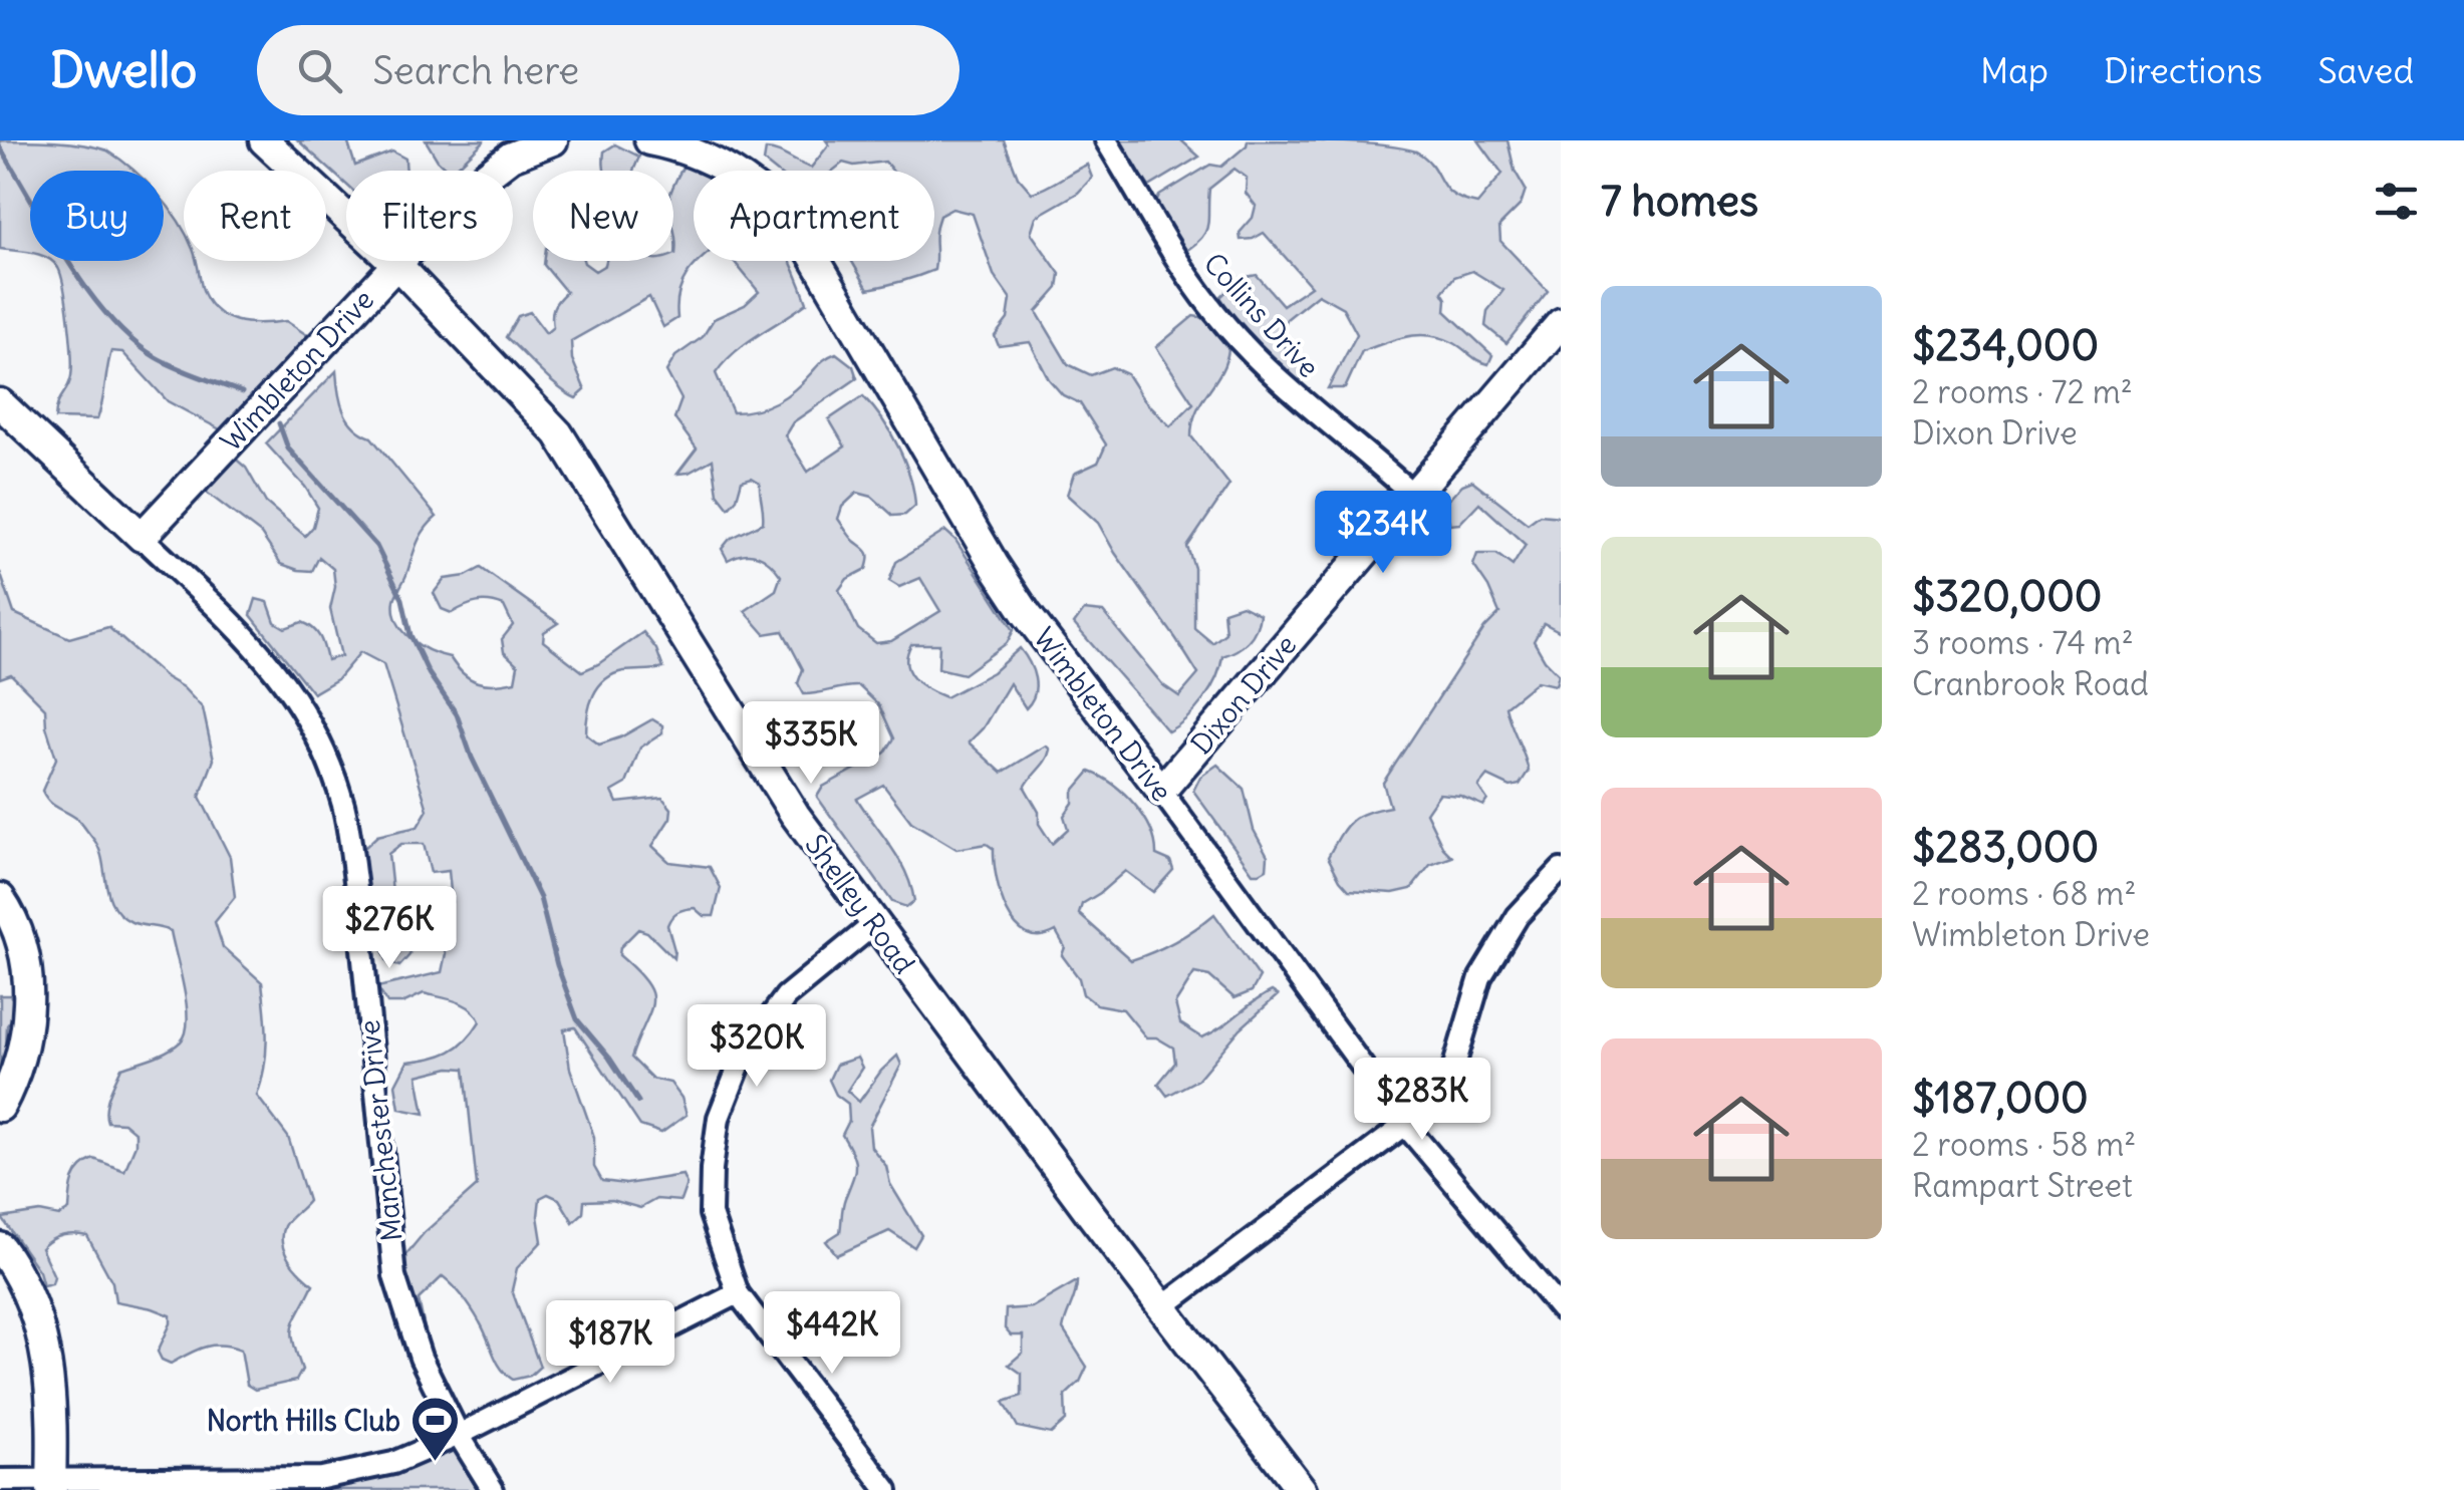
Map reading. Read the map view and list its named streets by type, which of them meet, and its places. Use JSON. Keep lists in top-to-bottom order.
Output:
{
  "streets": {
    "street": [
      "Collins Drive",
      "Wimbleton Drive",
      "Dixon Drive",
      "Shelley Road",
      "Manchester Drive"
    ]
  },
  "crossings": [
    ["Collins Drive", "Dixon Drive"],
    ["Wimbleton Drive", "Dixon Drive"],
    ["Wimbleton Drive", "Shelley Road"],
    ["Wimbleton Drive", "Manchester Drive"]
  ],
  "places": {
    "sports": ["North Hills Club"]
  },
  "page": {
    "header": "Dwello",
    "search": "Search here",
    "nav": ["Map", "Directions", "Saved"],
    "heading": "7 homes",
    "chip": [
      "Buy",
      "Rent",
      "Filters",
      "New",
      "Apartment"
    ],
    "list": [
      {
        "name": "$234,000",
        "note": "2 rooms · 72 m² · Dixon Drive"
      },
      {
        "name": "$320,000",
        "note": "3 rooms · 74 m² · Cranbrook Road"
      },
      {
        "name": "$283,000",
        "note": "2 rooms · 68 m² · Wimbleton Drive"
      },
      {
        "name": "$187,000",
        "note": "2 rooms · 58 m² · Rampart Street"
      }
    ],
    "price": [
      "$234K",
      "$335K",
      "$276K",
      "$320K",
      "$283K",
      "$442K",
      "$187K"
    ]
  }
}
